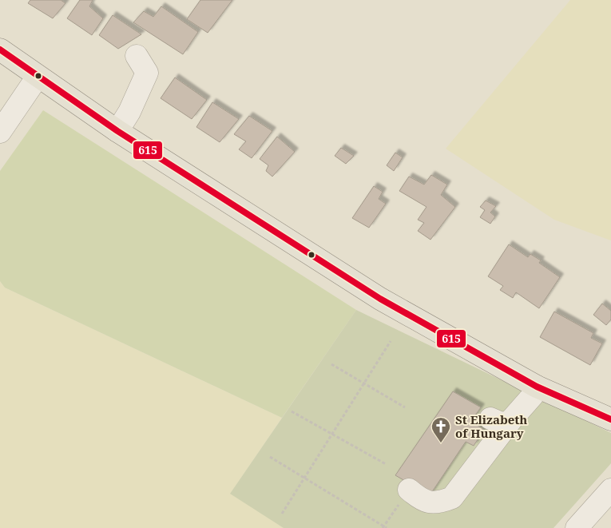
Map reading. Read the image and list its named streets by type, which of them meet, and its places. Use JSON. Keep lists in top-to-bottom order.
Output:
{
  "places": {
    "church": ["St Elizabeth of Hungary"]
  },
  "lines": ["transit line 615"]
}
